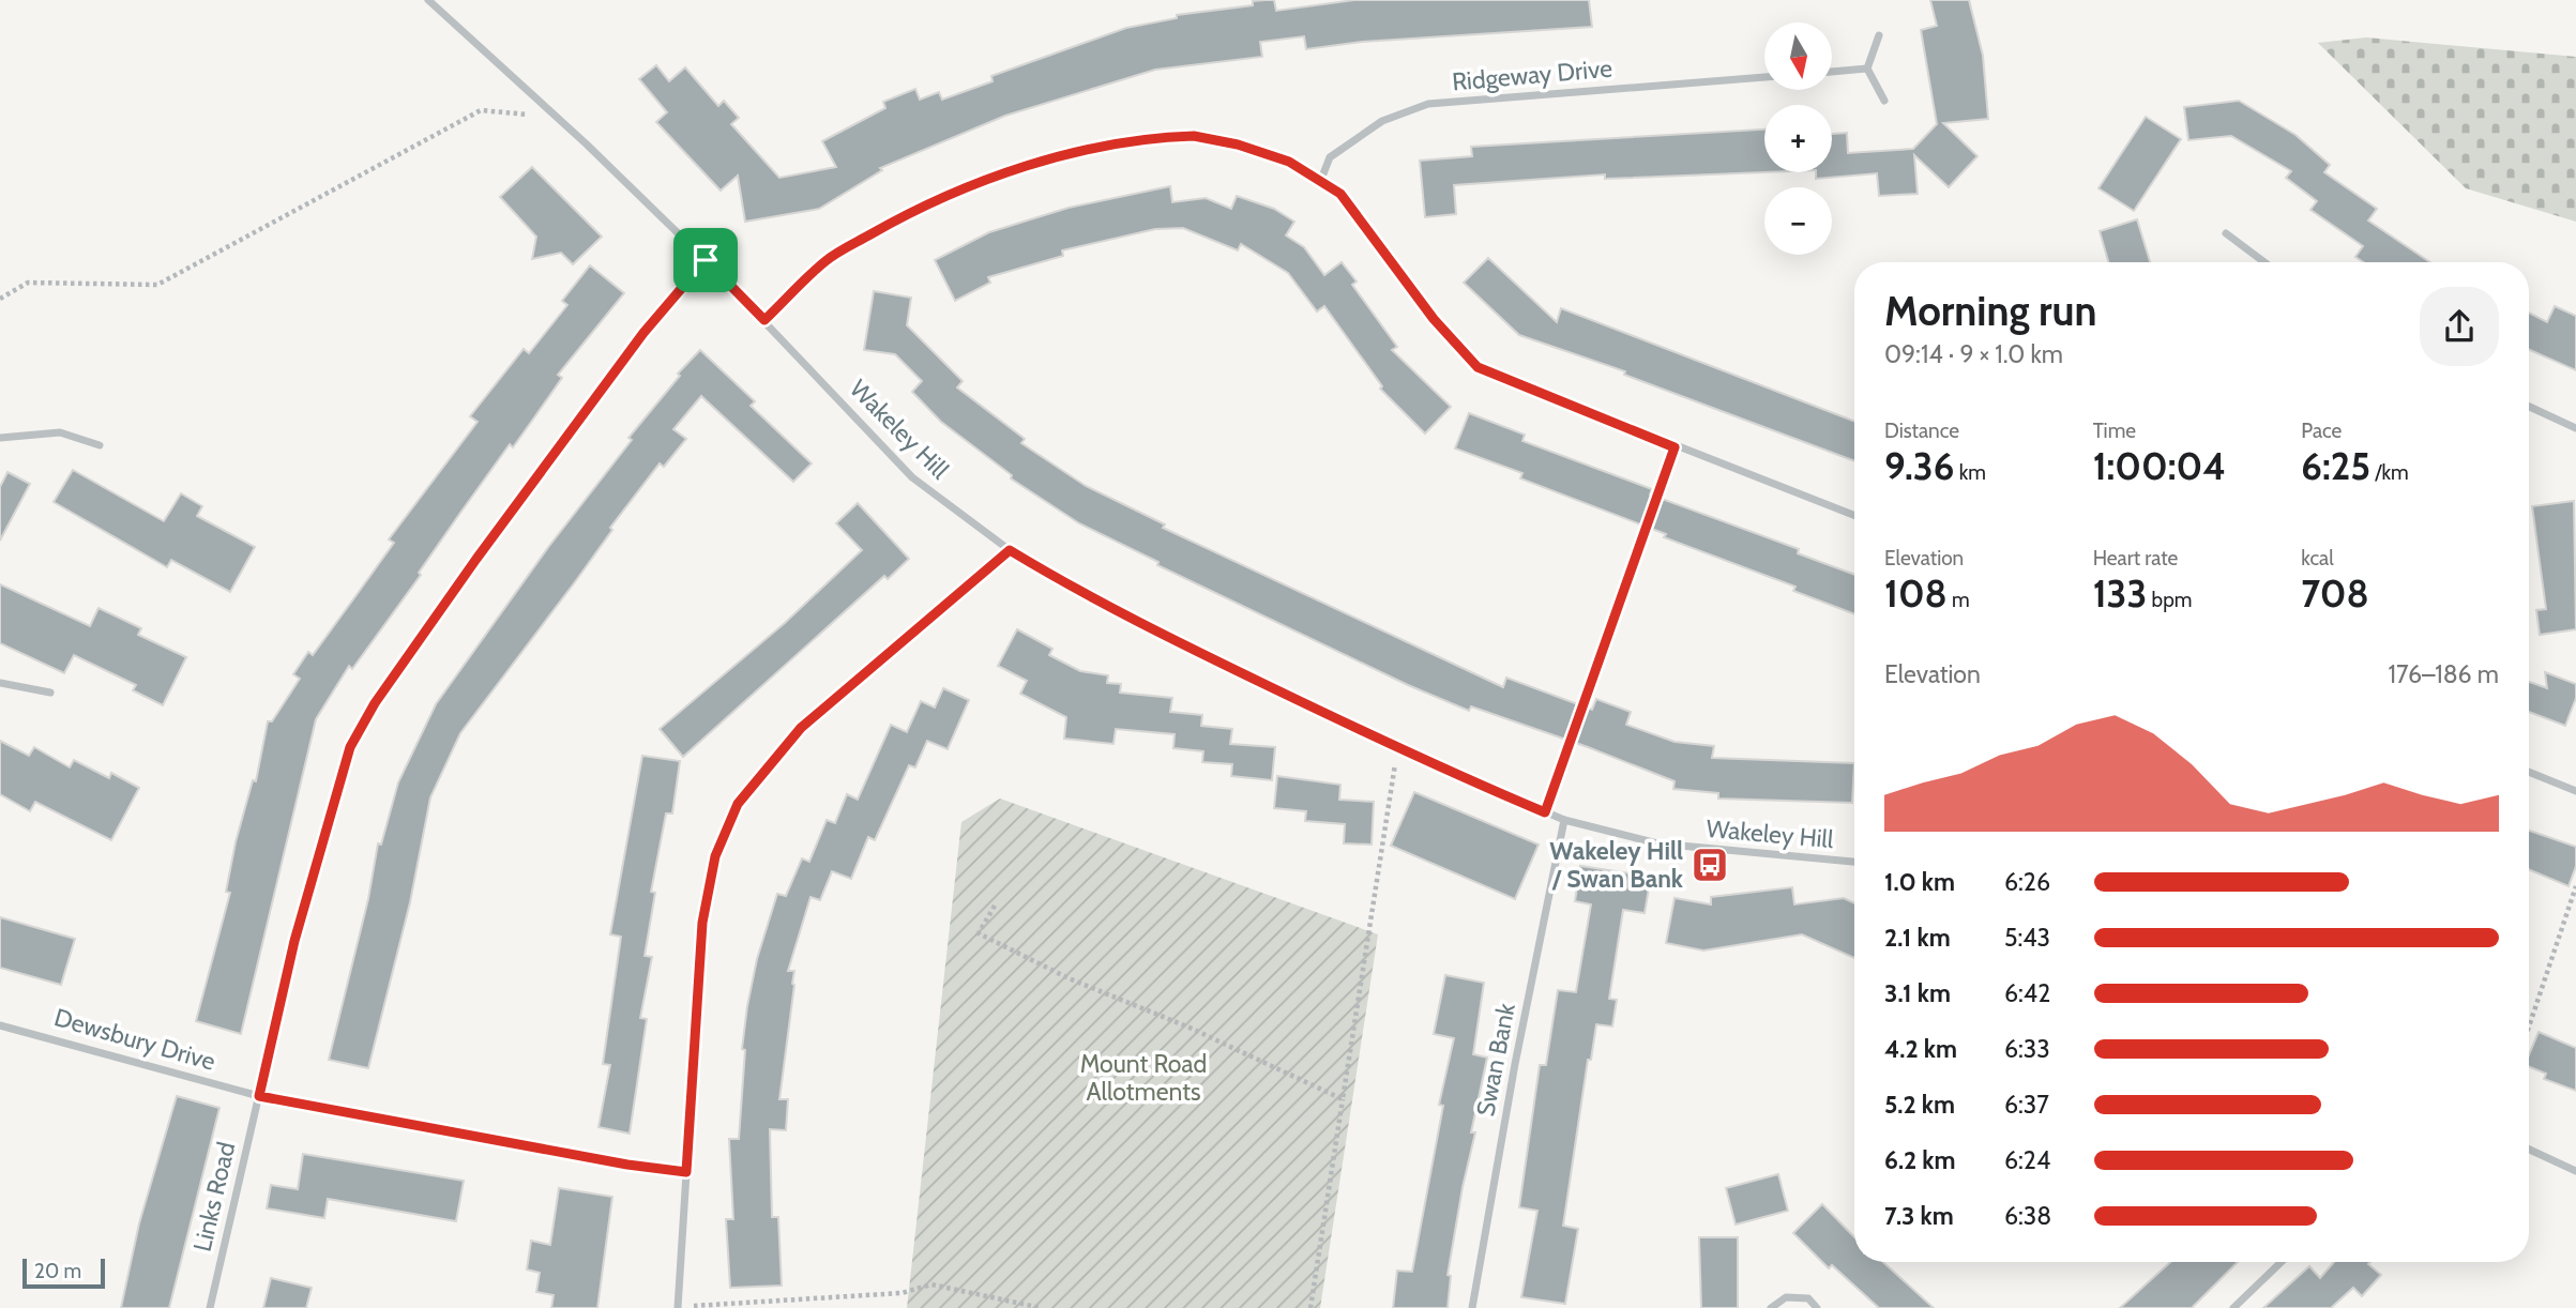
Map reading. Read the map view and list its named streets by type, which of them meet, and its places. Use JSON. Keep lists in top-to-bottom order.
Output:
{
  "streets": {
    "street": [
      "Ridgeway Drive",
      "Wakeley Hill",
      "Dewsbury Drive",
      "Swan Bank",
      "Links Road"
    ]
  },
  "crossings": [
    ["Wakeley Hill", "Swan Bank"],
    ["Wakeley Hill", "Links Road"],
    ["Dewsbury Drive", "Links Road"]
  ],
  "parks": ["Mount Road Allotments"],
  "places": {
    "bus stop": ["Wakeley Hill / Swan Bank"]
  },
  "scale_bar": "20 m",
  "north": "bottom",
  "page": {
    "map_buttons": ["+", "−"],
    "heading": ["Morning run", "09:14 · 9 × 1.0 km"],
    "stats": [
      ["Distance", "9.36 km"],
      ["Time", "1:00:04"],
      ["Pace", "6:25 /km"],
      ["Elevation", "108 m"],
      ["Heart rate", "133 bpm"],
      ["kcal", "708"]
    ],
    "chart": ["Elevation", "176–186 m"],
    "list": [
      {
        "name": "1.0 km",
        "note": "6:26"
      },
      {
        "name": "2.1 km",
        "note": "5:43"
      },
      {
        "name": "3.1 km",
        "note": "6:42"
      },
      {
        "name": "4.2 km",
        "note": "6:33"
      },
      {
        "name": "5.2 km",
        "note": "6:37"
      },
      {
        "name": "6.2 km",
        "note": "6:24"
      },
      {
        "name": "7.3 km",
        "note": "6:38"
      }
    ],
    "scale": "20 m"
  }
}
